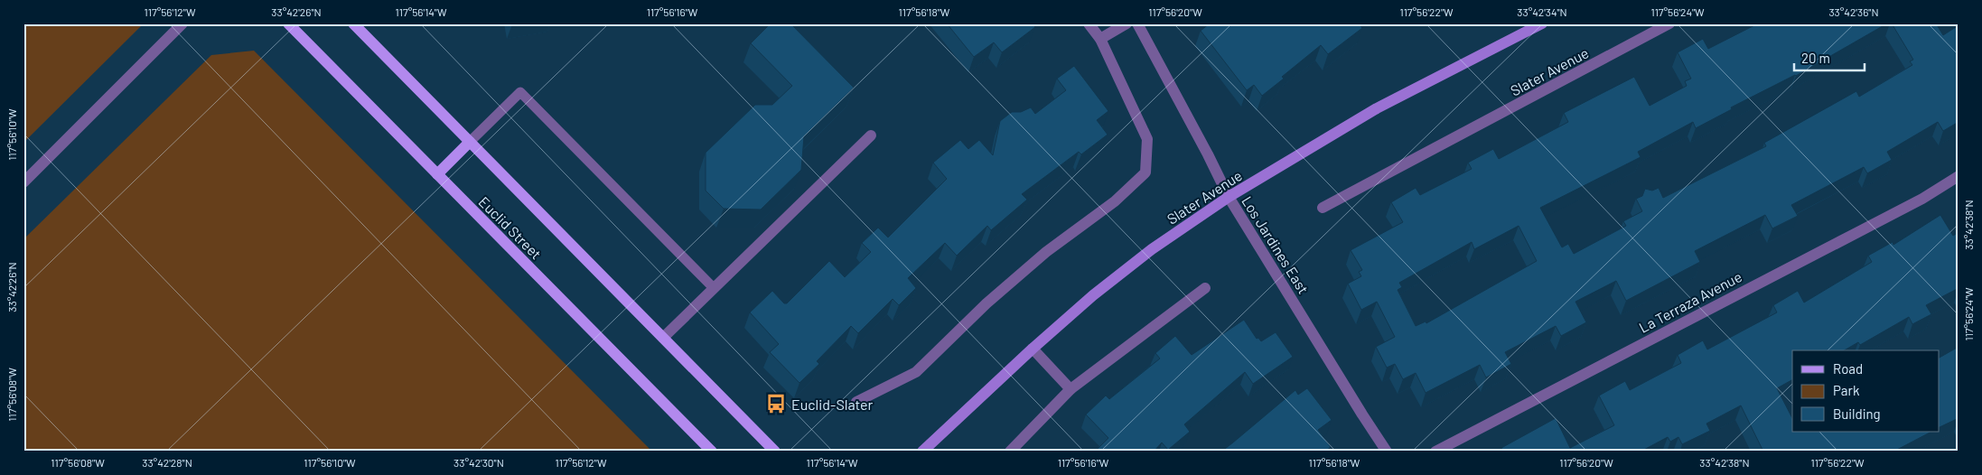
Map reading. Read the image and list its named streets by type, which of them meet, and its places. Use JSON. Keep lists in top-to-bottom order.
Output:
{
  "streets": {
    "main road": ["Slater Avenue", "Euclid Street"],
    "street": ["Los Jardines East", "La Terraza Avenue"]
  },
  "crossings": [
    ["Slater Avenue", "Los Jardines East"]
  ],
  "places": {
    "bus stop": ["Euclid-Slater"]
  },
  "legend": ["Road", "Park", "Building"],
  "scale_bar": "20 m",
  "coordinates": [
    "117°56'12\"W",
    "33°42'26\"N",
    "117°56'14\"W",
    "117°56'16\"W",
    "117°56'18\"W",
    "117°56'20\"W",
    "117°56'22\"W",
    "33°42'34\"N",
    "117°56'24\"W",
    "33°42'36\"N",
    "117°56'10\"W",
    "33°42'38\"N",
    "117°56'08\"W",
    "33°42'28\"N",
    "33°42'30\"N"
  ]
}
